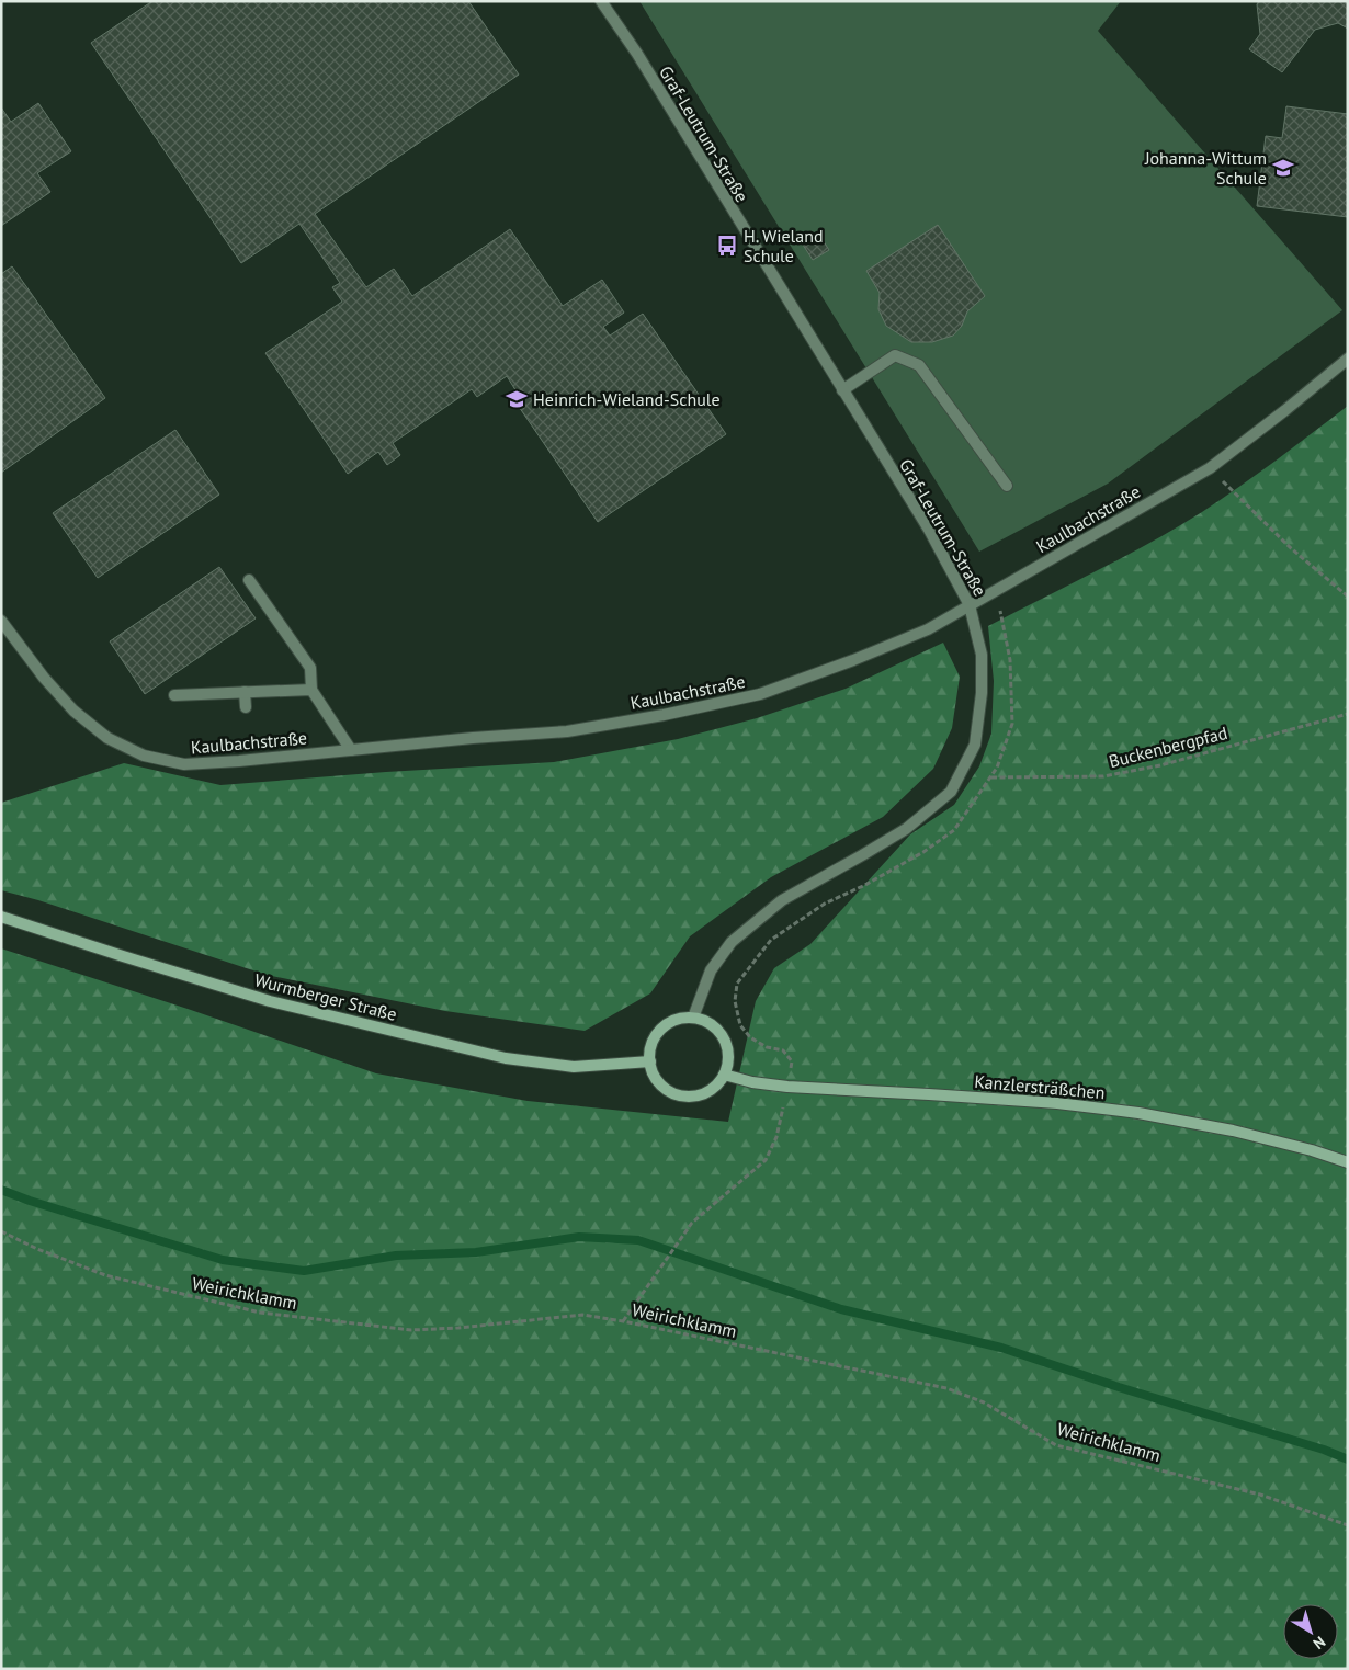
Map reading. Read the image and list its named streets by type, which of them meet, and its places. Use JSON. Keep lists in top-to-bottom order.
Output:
{
  "streets": {
    "main road": ["Wurmberger Straße", "Kanzlersträßchen"],
    "street": ["Graf-Leutrum-Straße", "Kaulbachstraße"],
    "path": ["Buckenbergpfad", "Weirichklamm"]
  },
  "crossings": [
    ["Graf-Leutrum-Straße", "Kaulbachstraße"],
    ["Graf-Leutrum-Straße", "Wurmberger Straße"],
    ["Graf-Leutrum-Straße", "Kanzlersträßchen"],
    ["Wurmberger Straße", "Kanzlersträßchen"]
  ],
  "places": {
    "school or university": ["Johanna-Wittum Schule", "Heinrich-Wieland-Schule"],
    "bus stop": ["H. Wieland Schule"]
  },
  "north": "bottom right"
}
